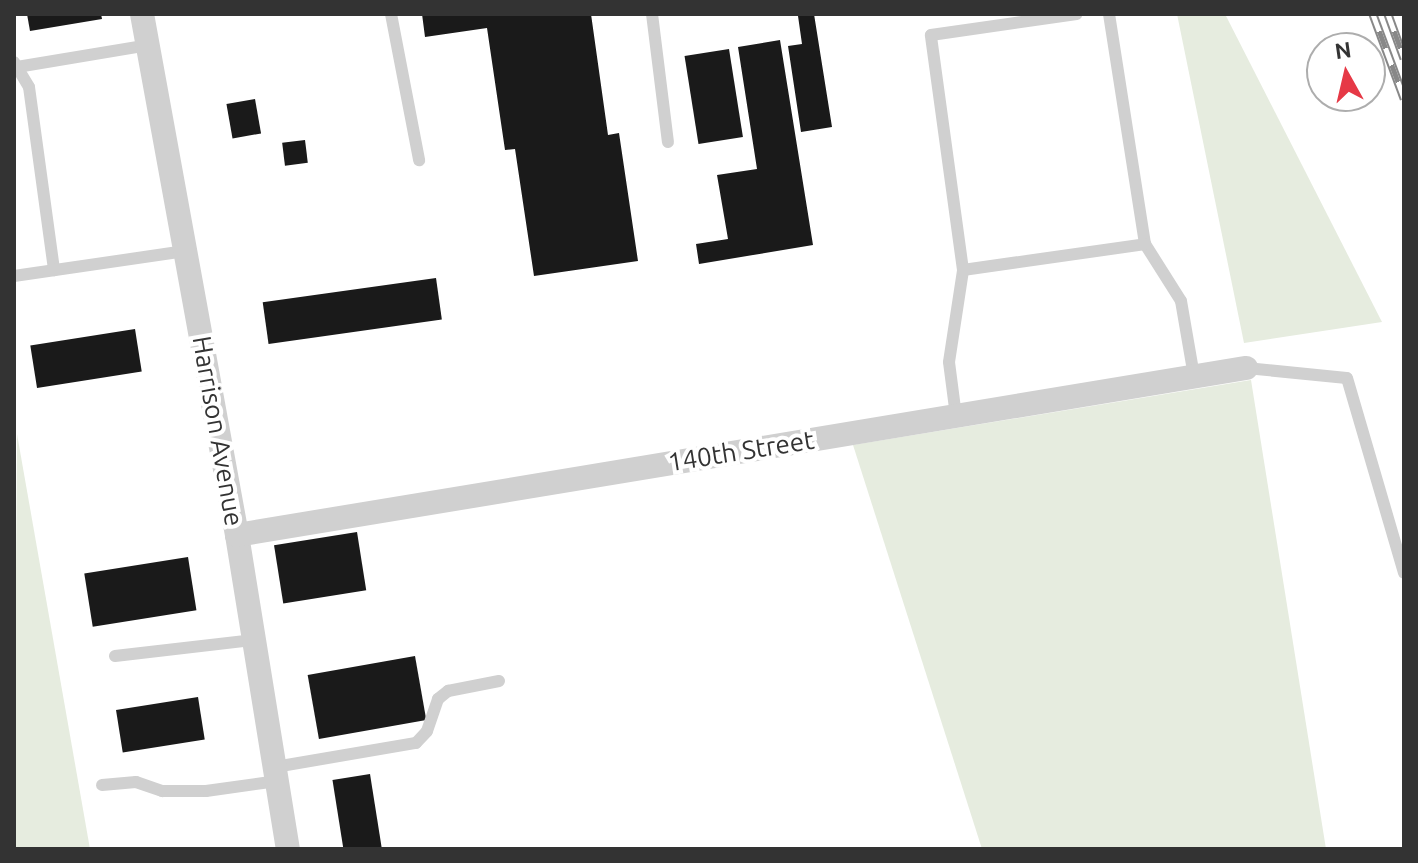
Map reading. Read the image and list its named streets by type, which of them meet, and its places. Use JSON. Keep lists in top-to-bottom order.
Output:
{
  "streets": {
    "street": ["Harrison Avenue", "140th Street"]
  },
  "crossings": [
    ["Harrison Avenue", "140th Street"]
  ],
  "north": "top"
}
